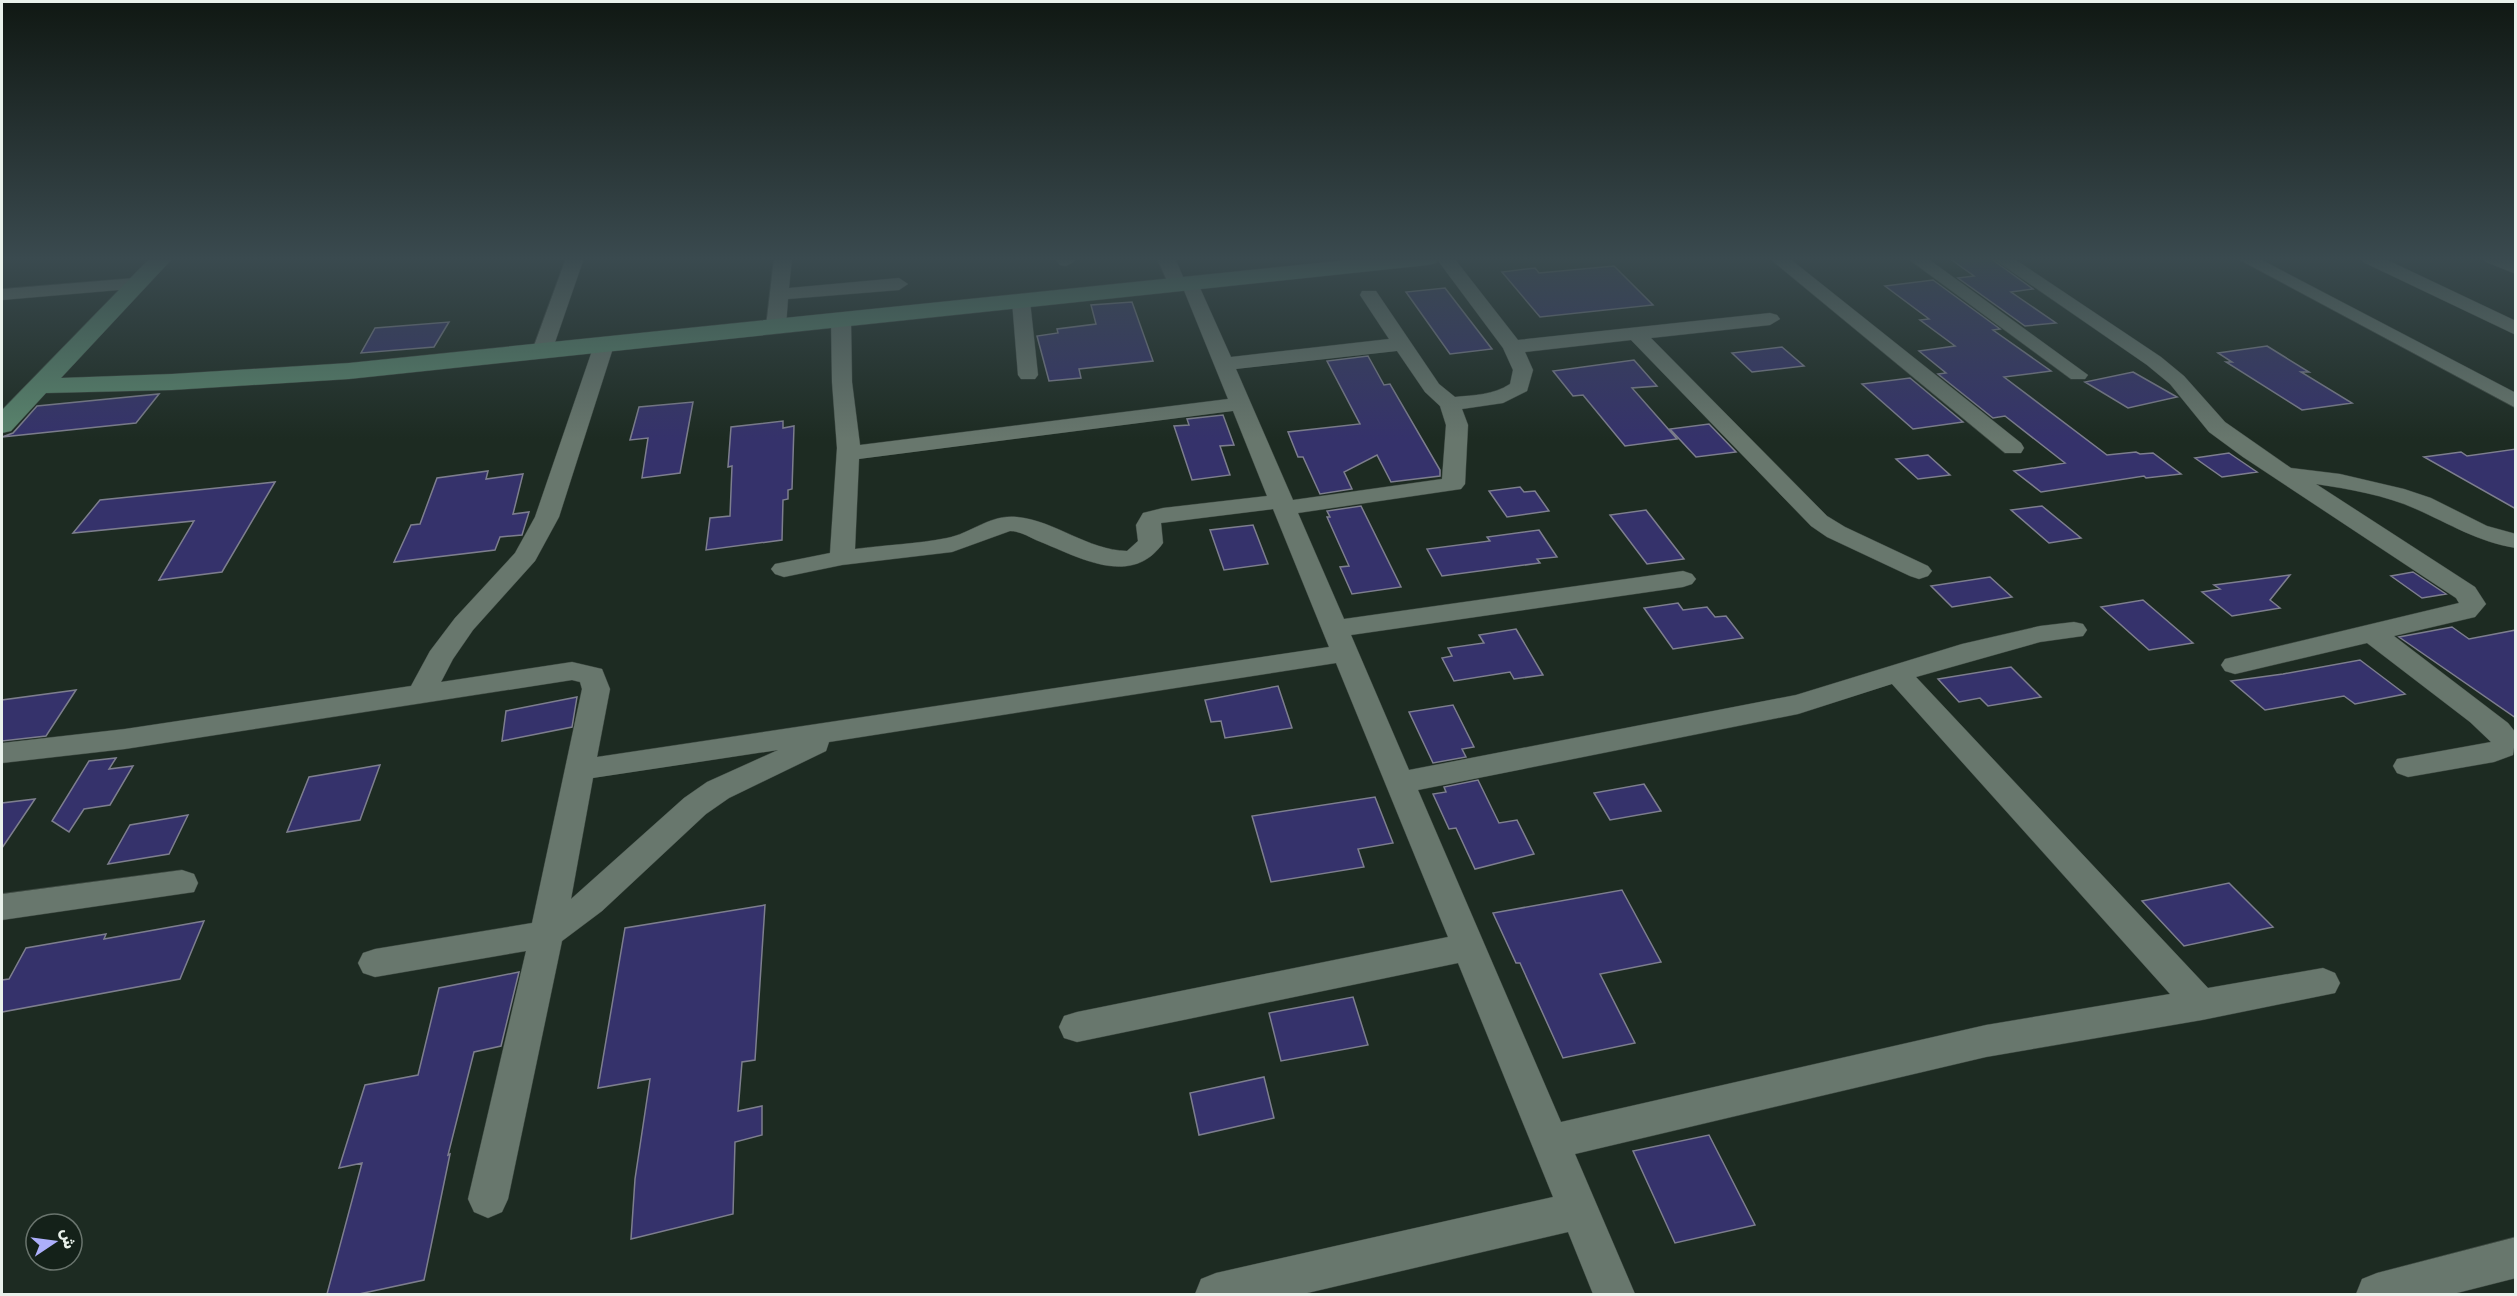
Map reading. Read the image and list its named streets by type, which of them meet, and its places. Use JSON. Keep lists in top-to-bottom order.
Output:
{
  "north": "right"
}
